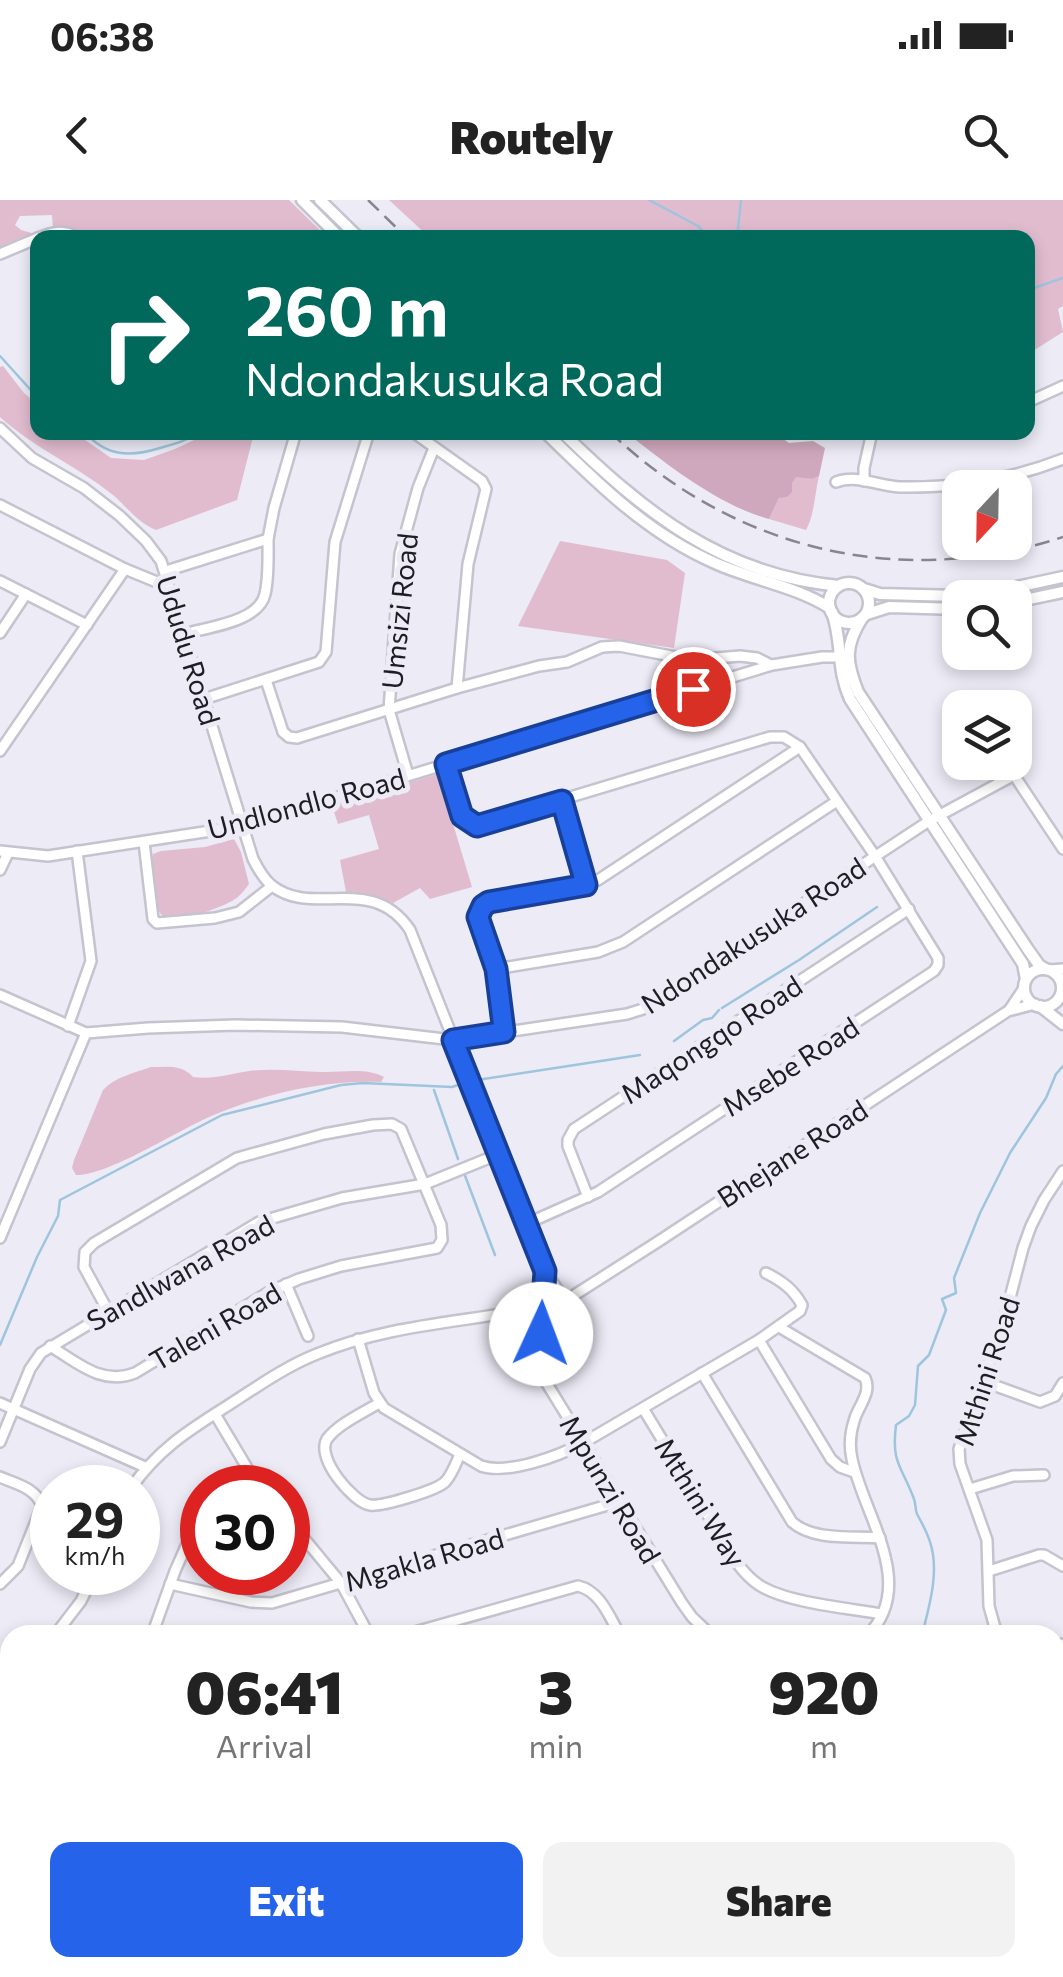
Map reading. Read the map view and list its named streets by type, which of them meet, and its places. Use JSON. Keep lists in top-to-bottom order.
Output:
{
  "streets": {
    "street": [
      "Umsizi Road",
      "Ududu Road",
      "Undlondlo Road",
      "Ndondakusuka Road",
      "Maqongqo Road",
      "Msebe Road",
      "Bhejane Road",
      "Sandlwana Road",
      "Taleni Road",
      "Mthini Road",
      "Mpunzi Road",
      "Mthini Way",
      "Mgakla Road"
    ]
  },
  "crossings": [
    ["Umsizi Road", "Undlondlo Road"],
    ["Ududu Road", "Undlondlo Road"],
    ["Ndondakusuka Road", "Msebe Road"],
    ["Maqongqo Road", "Msebe Road"],
    ["Bhejane Road", "Mpunzi Road"],
    ["Sandlwana Road", "Taleni Road"],
    ["Mpunzi Road", "Mgakla Road"]
  ],
  "north": "bottom",
  "page": {
    "status": "06:38",
    "header": "Routely",
    "turn": ["260 m", "Ndondakusuka Road"],
    "speed": "29 km/h",
    "limit": "30",
    "eta": [
      "06:41",
      "Arrival",
      "3",
      "min",
      "920",
      "m"
    ],
    "buttons": ["Exit", "Share"]
  }
}
